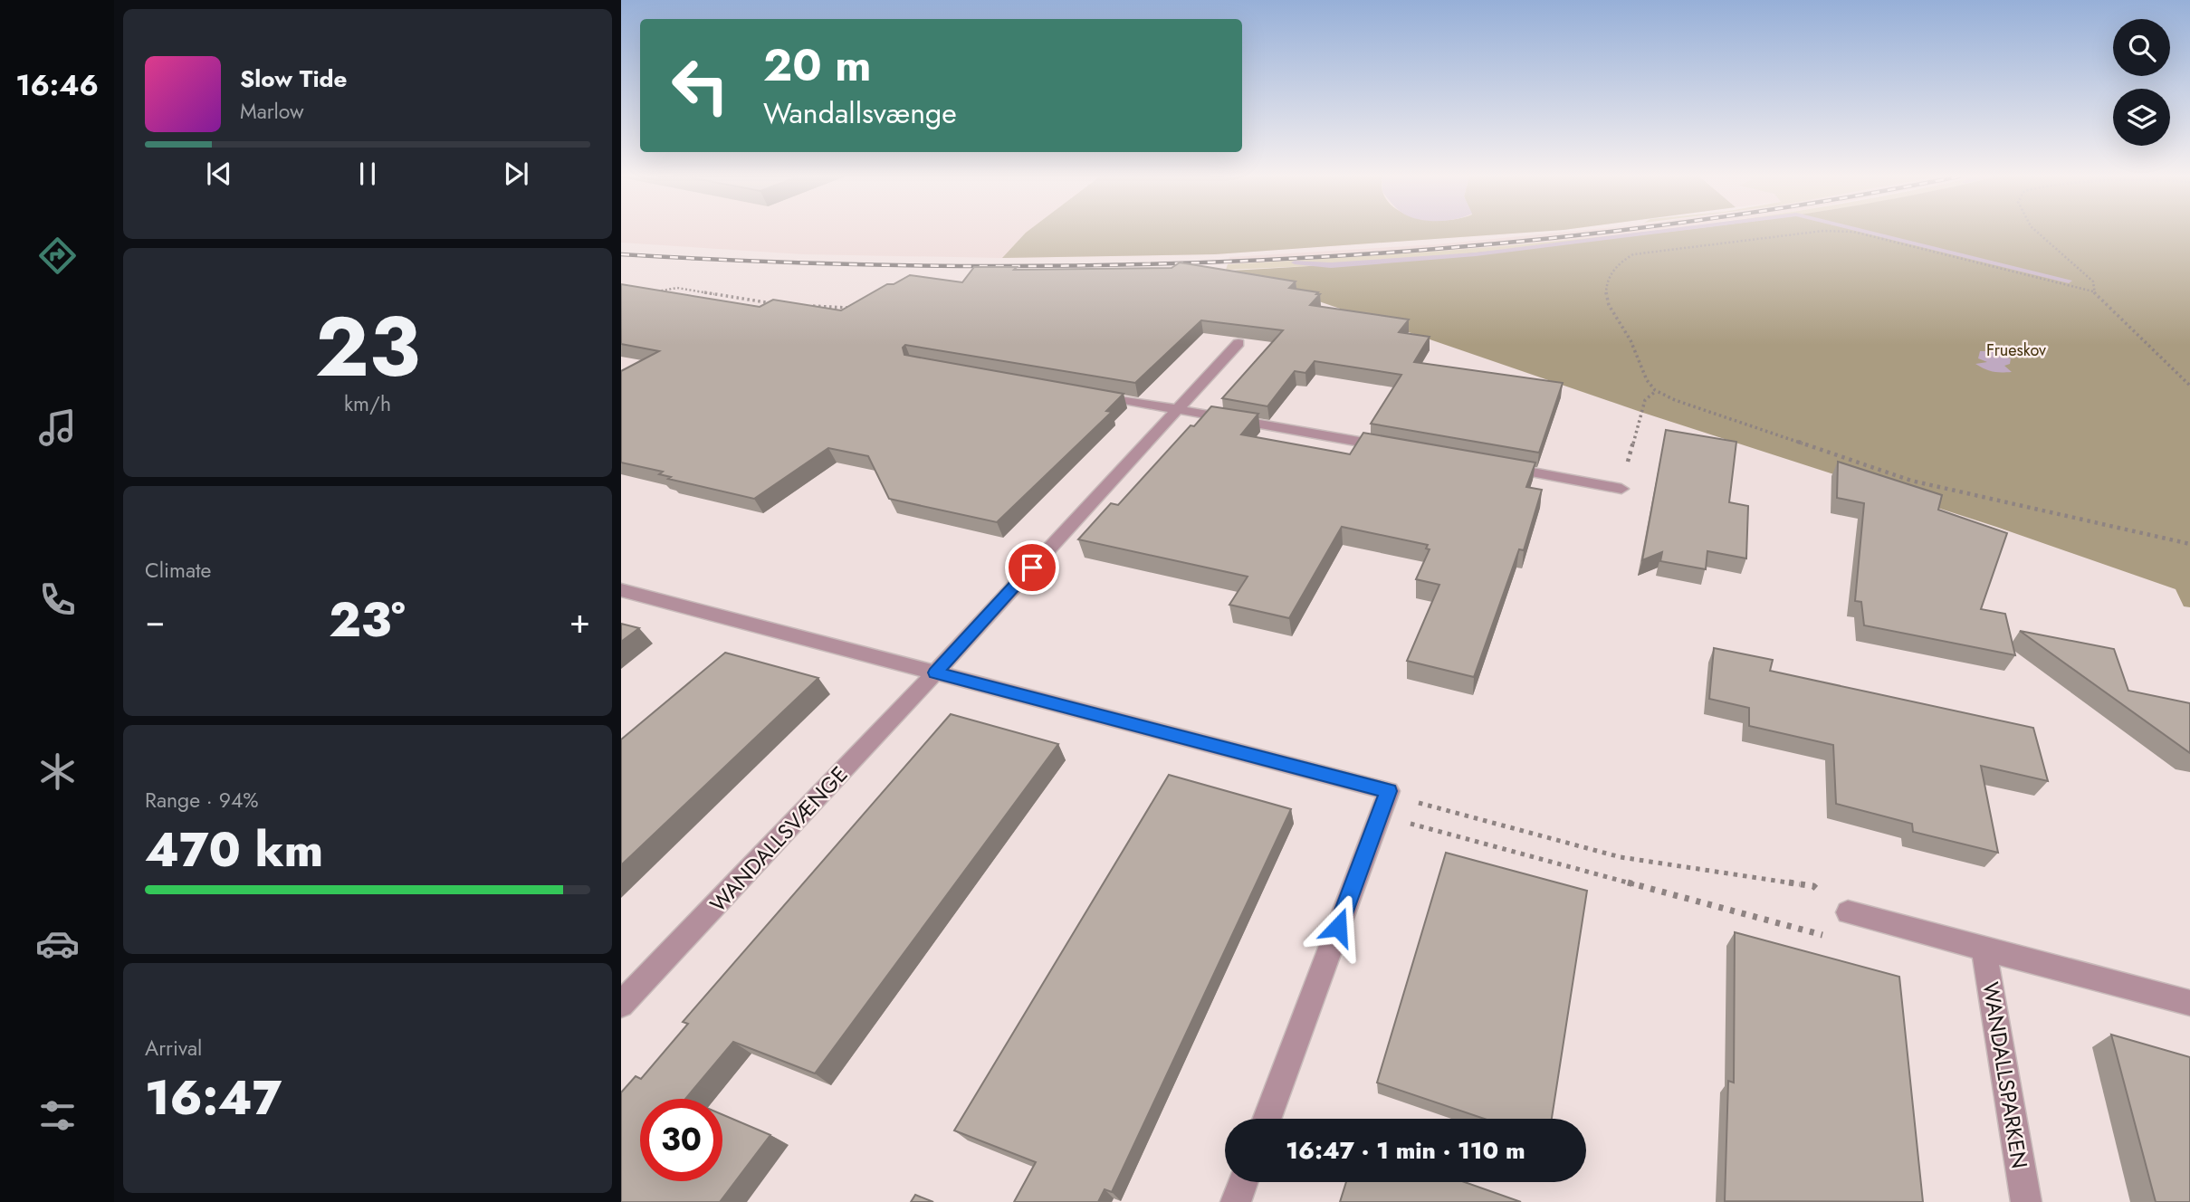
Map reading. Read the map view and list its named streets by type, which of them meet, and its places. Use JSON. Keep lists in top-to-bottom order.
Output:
{
  "streets": {
    "street": ["WANDALLSVÆNGE", "WANDALLSPARKEN"]
  },
  "parks": ["Frueskov"],
  "page": {
    "tabs": "16:46",
    "turn": ["20 m", "Wandallsvænge"],
    "song": ["Slow Tide", "Marlow"],
    "tile": [
      ["23", "km/h"],
      "Climate",
      ["Range · 94%", "470 km"],
      ["Arrival", "16:47"]
    ],
    "heat": ["−", "23°", "+"],
    "limit": "30",
    "trip": "16:47 · 1 min · 110 m"
  }
}
